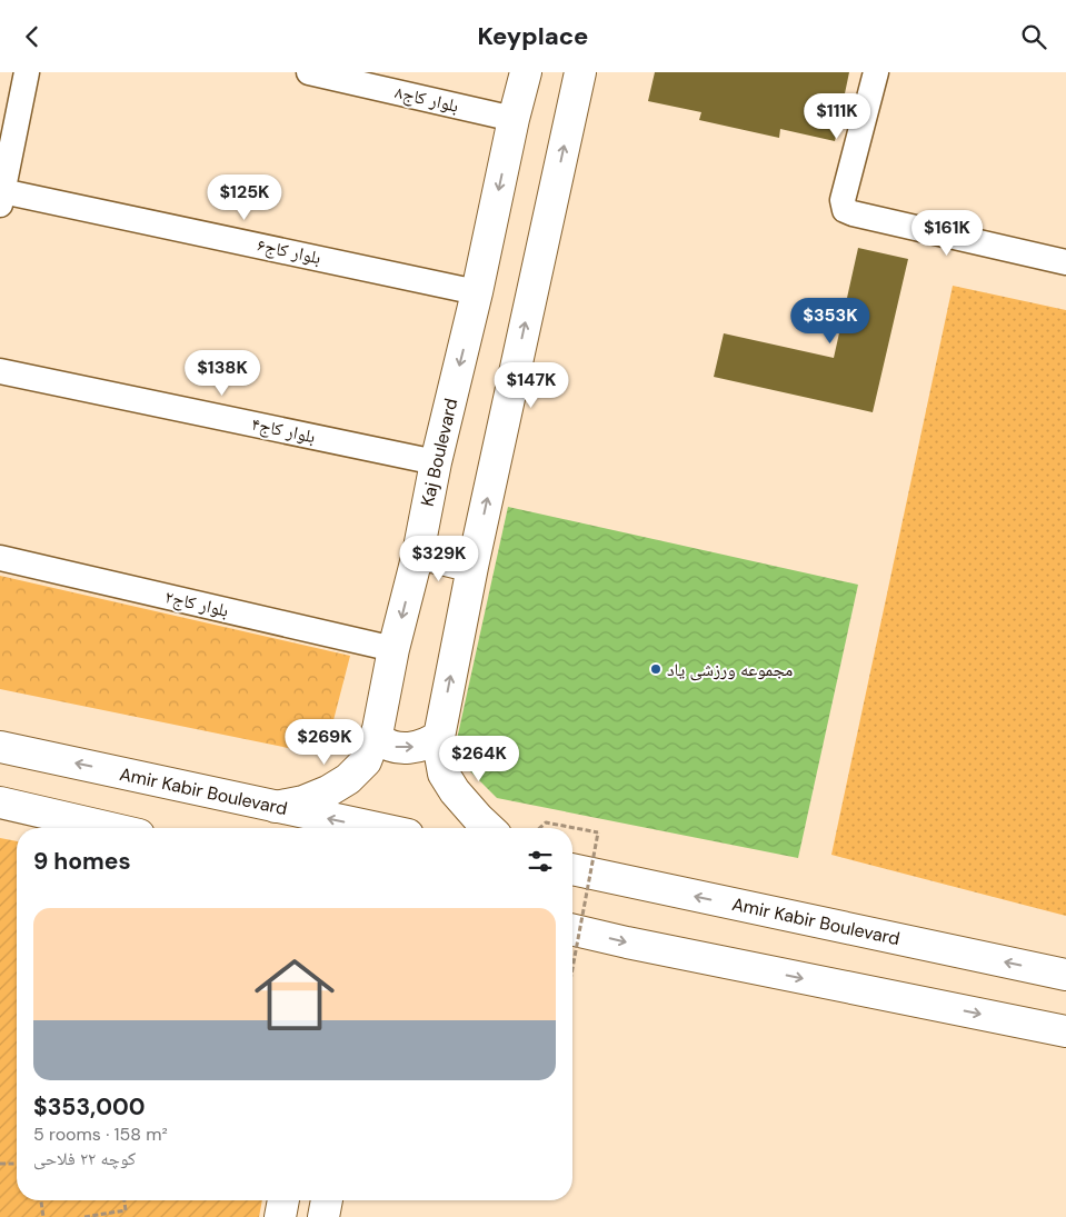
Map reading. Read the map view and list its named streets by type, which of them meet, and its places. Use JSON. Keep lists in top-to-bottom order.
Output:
{
  "streets": {
    "street": [
      "بلوار کاج۸",
      "بلوار کاج۶",
      "بلوار کاج۴",
      "Kaj Boulevard",
      "بلوار کاج۲",
      "Amir Kabir Boulevard"
    ]
  },
  "crossings": [
    ["بلوار کاج۸", "Kaj Boulevard"],
    ["بلوار کاج۶", "Kaj Boulevard"],
    ["بلوار کاج۴", "Kaj Boulevard"],
    ["Kaj Boulevard", "بلوار کاج۲"],
    ["Kaj Boulevard", "Amir Kabir Boulevard"]
  ],
  "places": ["مجموعه ورزشی یاد"],
  "page": {
    "header": "Keyplace",
    "price": [
      "$111K",
      "$125K",
      "$161K",
      "$353K",
      "$138K",
      "$147K",
      "$329K",
      "$269K",
      "$264K"
    ],
    "heading": "9 homes",
    "list": [
      {
        "name": "$353,000",
        "note": "5 rooms · 158 m² · کوچه ۲۲ فلاحی"
      }
    ]
  }
}
